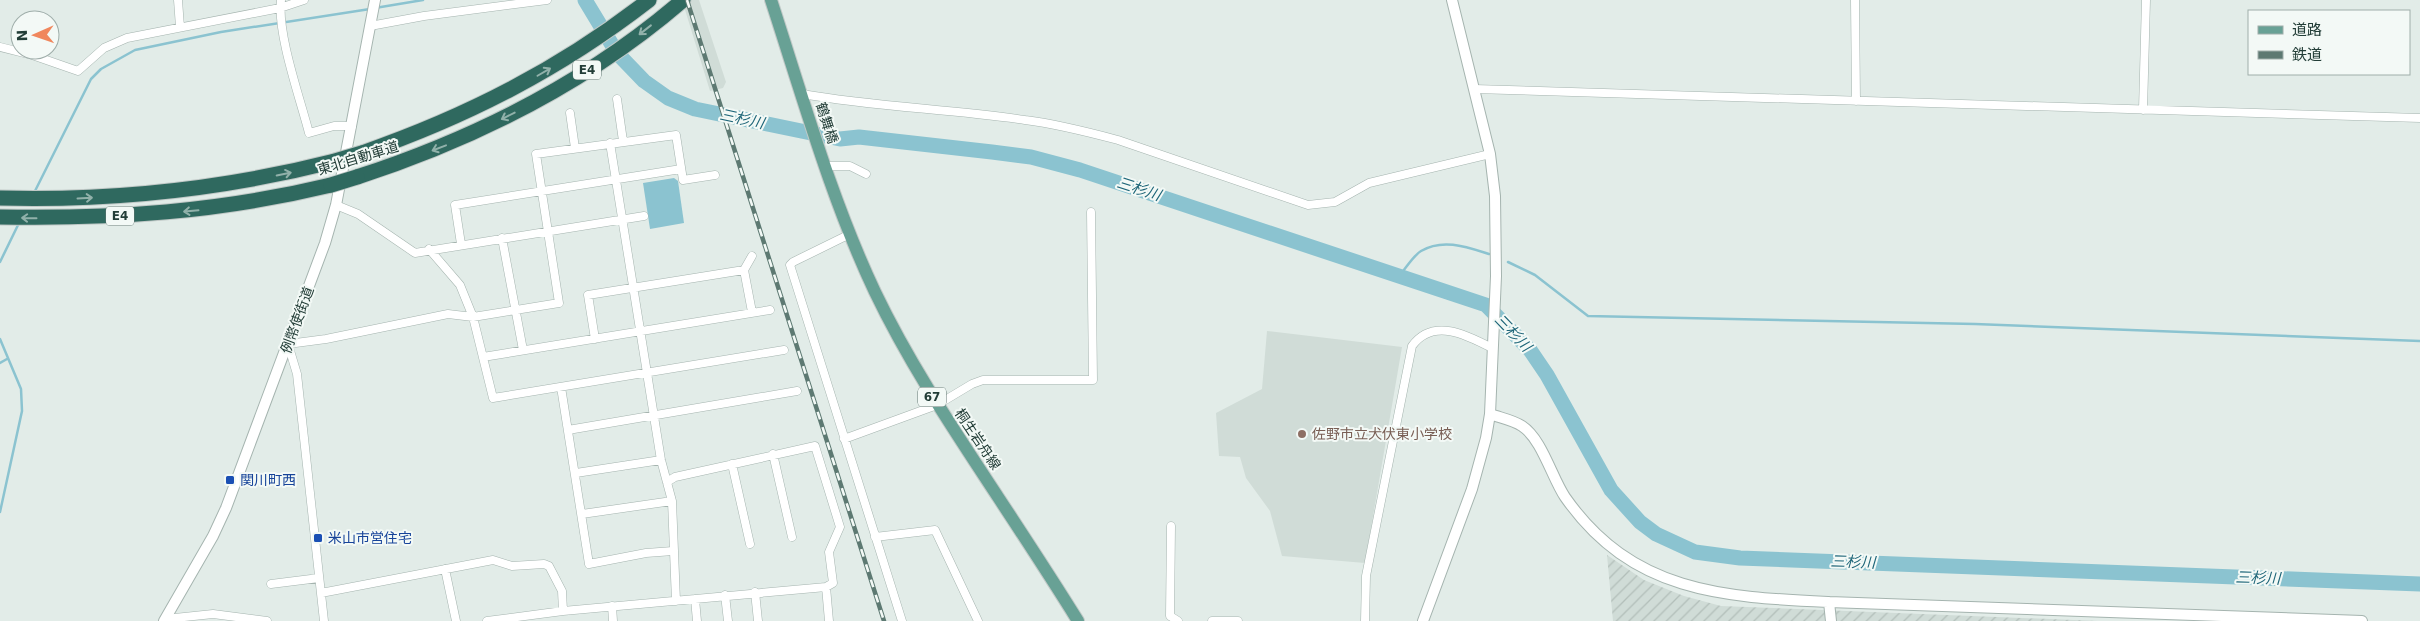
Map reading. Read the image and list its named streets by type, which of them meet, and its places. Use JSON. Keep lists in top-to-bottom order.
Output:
{
  "streets": {
    "highway": ["E4", "東北自動車道"],
    "main road": ["鶴舞橋", "67", "桐生岩舟線"],
    "street": ["例幣使街道"]
  },
  "crossings": [
    ["鶴舞橋", "67"],
    ["鶴舞橋", "桐生岩舟線"]
  ],
  "water": ["三杉川"],
  "places": {
    "other": ["佐野市立犬伏東小学校"],
    "transit": ["関川町西", "米山市営住宅"]
  },
  "legend": ["道路", "鉄道"],
  "north": "left"
}
